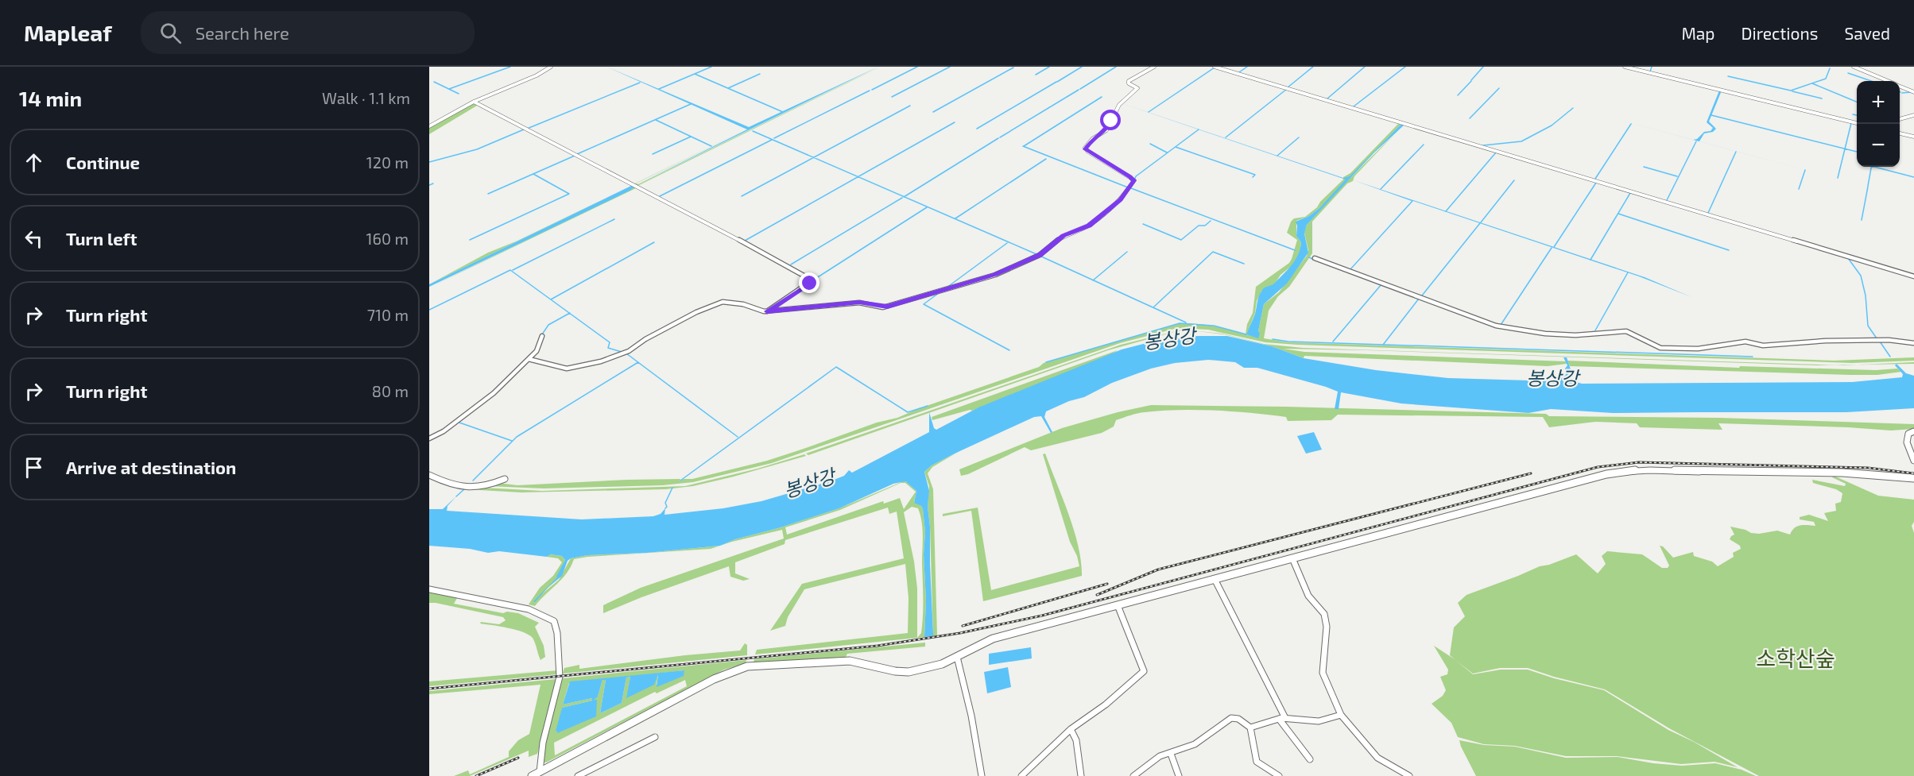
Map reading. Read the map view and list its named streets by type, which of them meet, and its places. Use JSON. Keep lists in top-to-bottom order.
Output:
{
  "water": ["봉상강"],
  "parks": ["소학산숲"],
  "page": {
    "header": "Mapleaf",
    "search": "Search here",
    "nav": ["Map", "Directions", "Saved"],
    "heading": ["14 min", "Walk · 1.1 km"],
    "map_buttons": ["+", "−"],
    "list": [
      ["Continue", "120 m"],
      ["Turn left", "160 m"],
      ["Turn right", "710 m"],
      ["Turn right", "80 m"],
      "Arrive at destination"
    ]
  }
}
